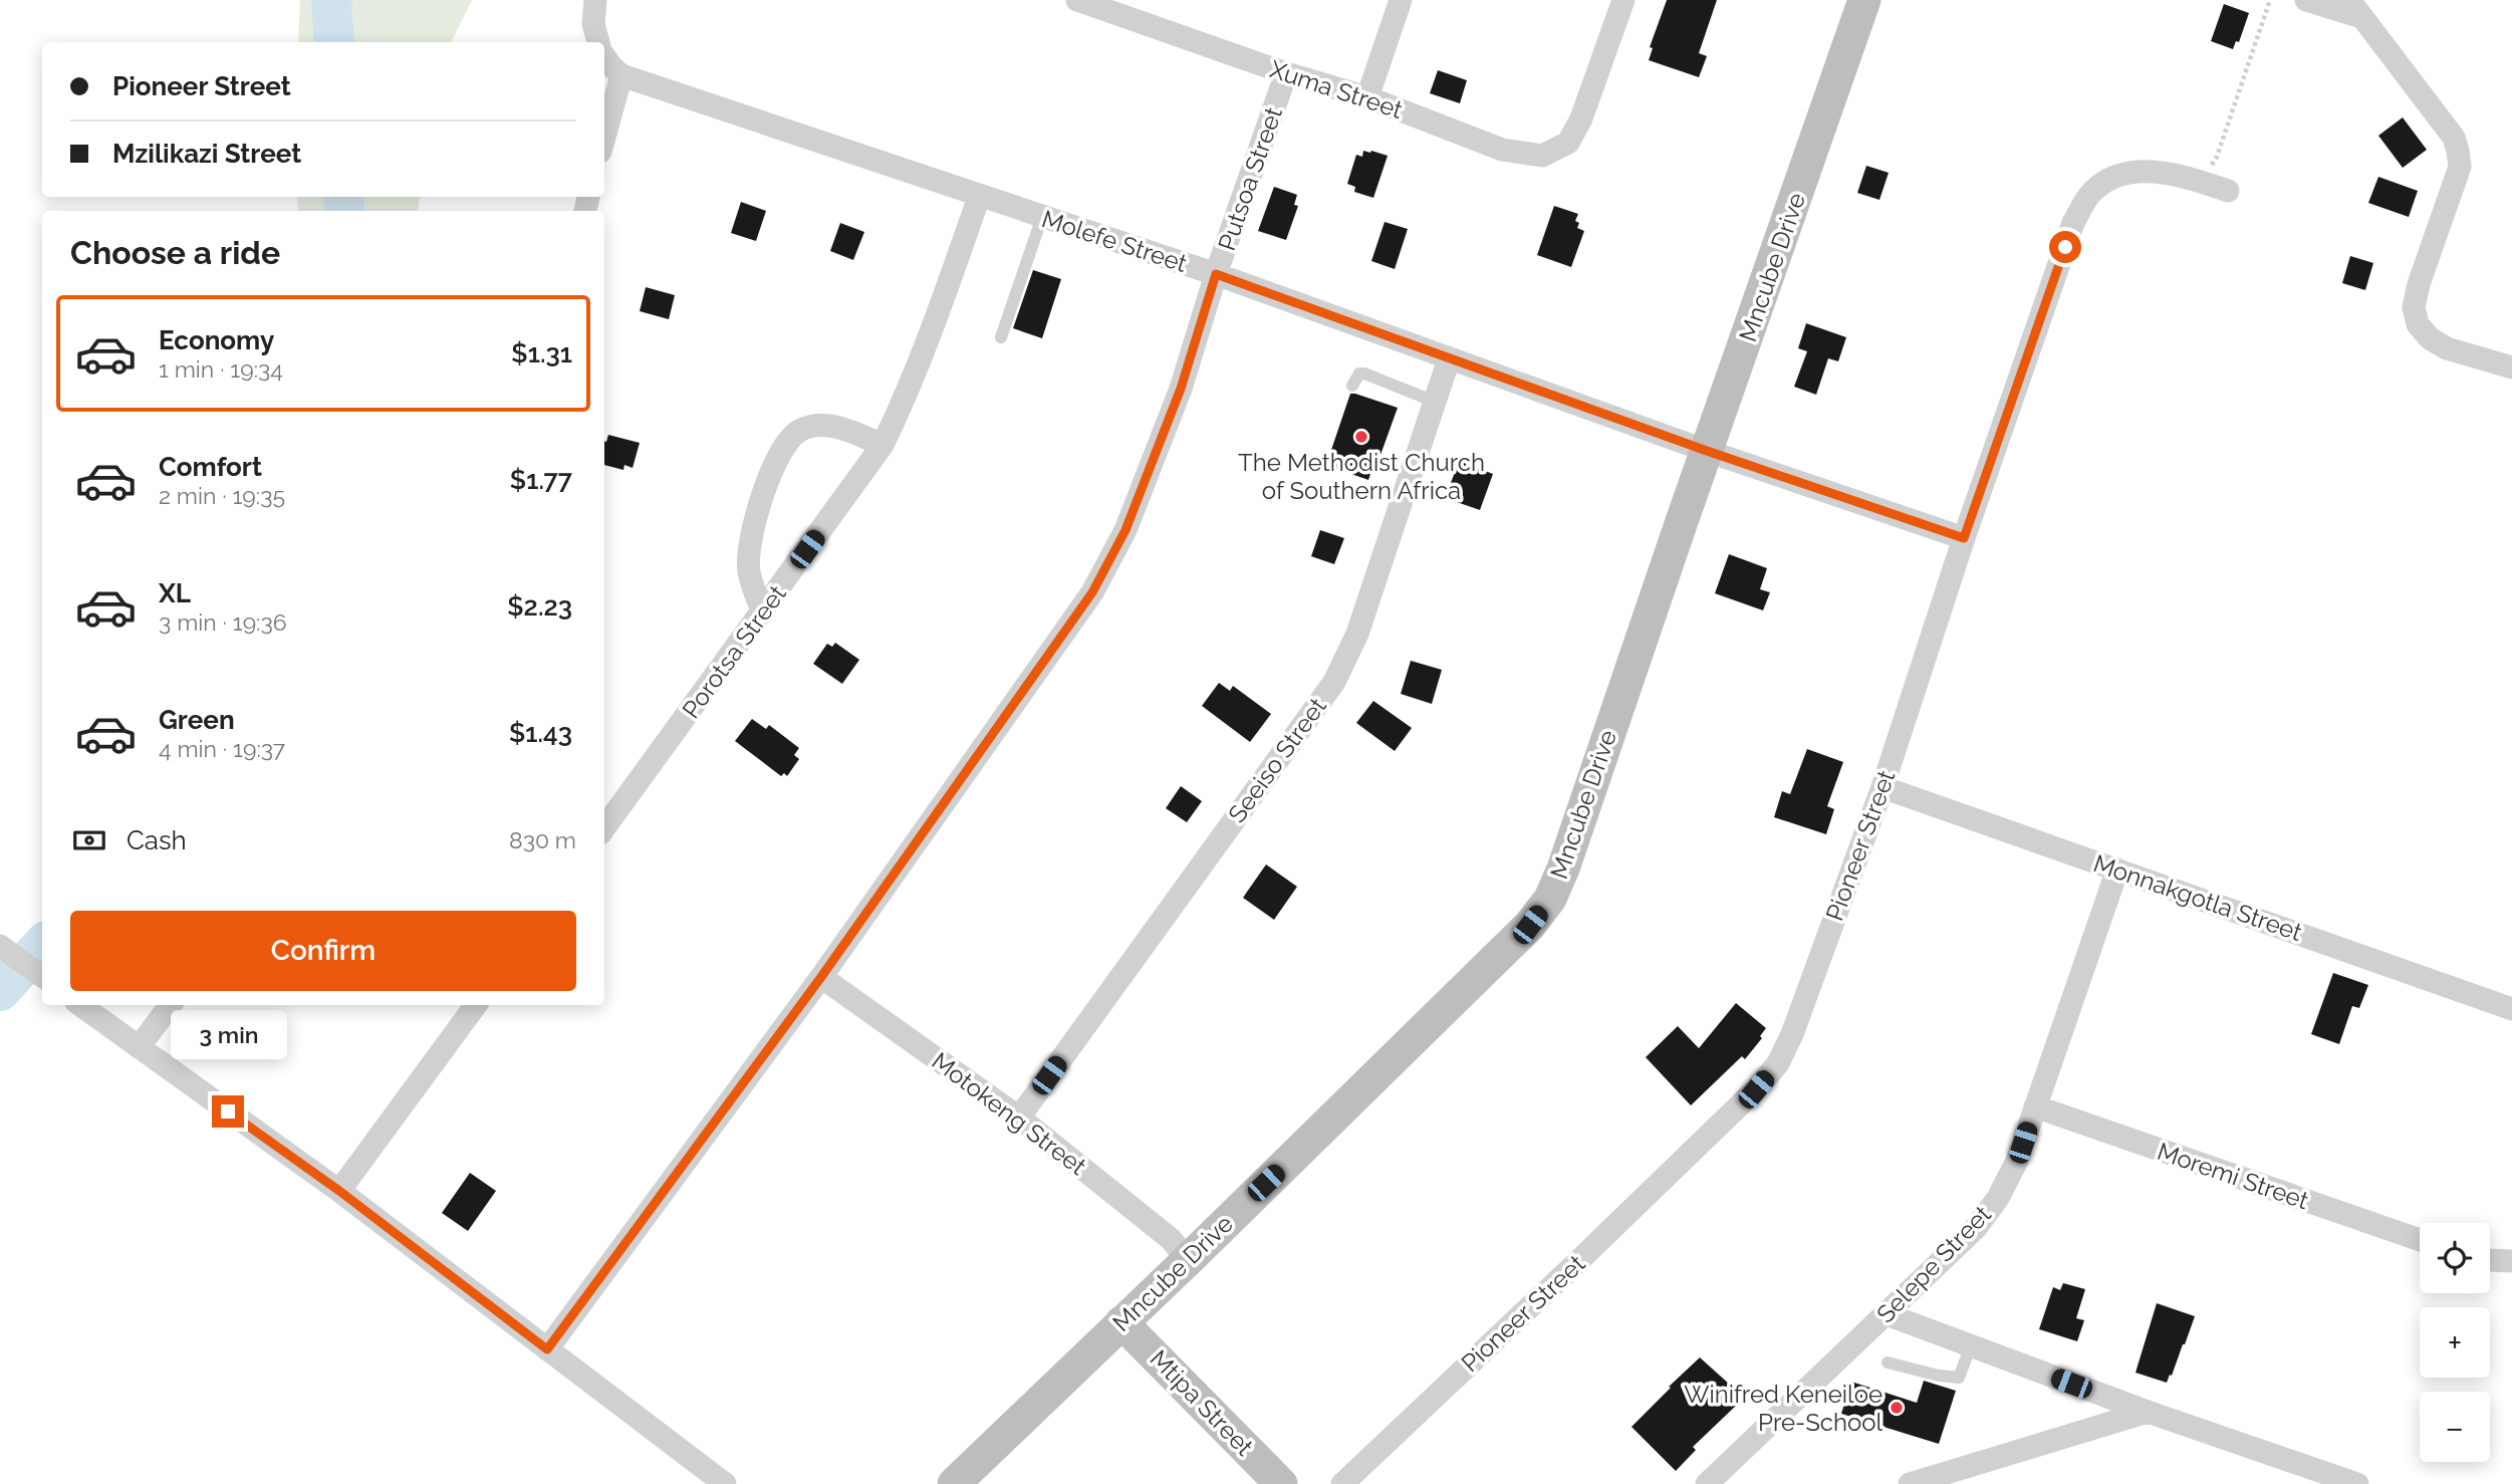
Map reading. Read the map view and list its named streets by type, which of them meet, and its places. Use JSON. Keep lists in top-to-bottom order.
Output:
{
  "streets": {
    "street": [
      "Xuma Street",
      "Putsoa Street",
      "Molefe Street",
      "Mncube Drive",
      "Porotsa Street",
      "Seeiso Street",
      "Pioneer Street",
      "Monnakgotla Street",
      "Motokeng Street",
      "Moremi Street",
      "Selepe Street",
      "Mtipa Street"
    ]
  },
  "crossings": [
    ["Xuma Street", "Putsoa Street"],
    ["Putsoa Street", "Molefe Street"],
    ["Putsoa Street", "Motokeng Street"],
    ["Molefe Street", "Mncube Drive"],
    ["Molefe Street", "Porotsa Street"],
    ["Molefe Street", "Seeiso Street"],
    ["Molefe Street", "Pioneer Street"],
    ["Mncube Drive", "Motokeng Street"],
    ["Mncube Drive", "Mtipa Street"],
    ["Seeiso Street", "Motokeng Street"],
    ["Pioneer Street", "Monnakgotla Street"],
    ["Monnakgotla Street", "Selepe Street"],
    ["Moremi Street", "Selepe Street"]
  ],
  "places": ["The Methodist Church of Southern Africa", "Winifred Keneiloe Pre-School"],
  "page": {
    "banner": ["Pioneer Street", "Mzilikazi Street"],
    "heading": "Choose a ride",
    "list": [
      {
        "name": "Economy",
        "note": "1 min · 19:34",
        "value": "$1.31"
      },
      {
        "name": "Comfort",
        "note": "2 min · 19:35",
        "value": "$1.77"
      },
      {
        "name": "XL",
        "note": "3 min · 19:36",
        "value": "$2.23"
      },
      {
        "name": "Green",
        "note": "4 min · 19:37",
        "value": "$1.43"
      }
    ],
    "pay": ["Cash", "830 m"],
    "buttons": "Confirm",
    "bubble": "3 min",
    "map_buttons": ["+", "−"]
  }
}
